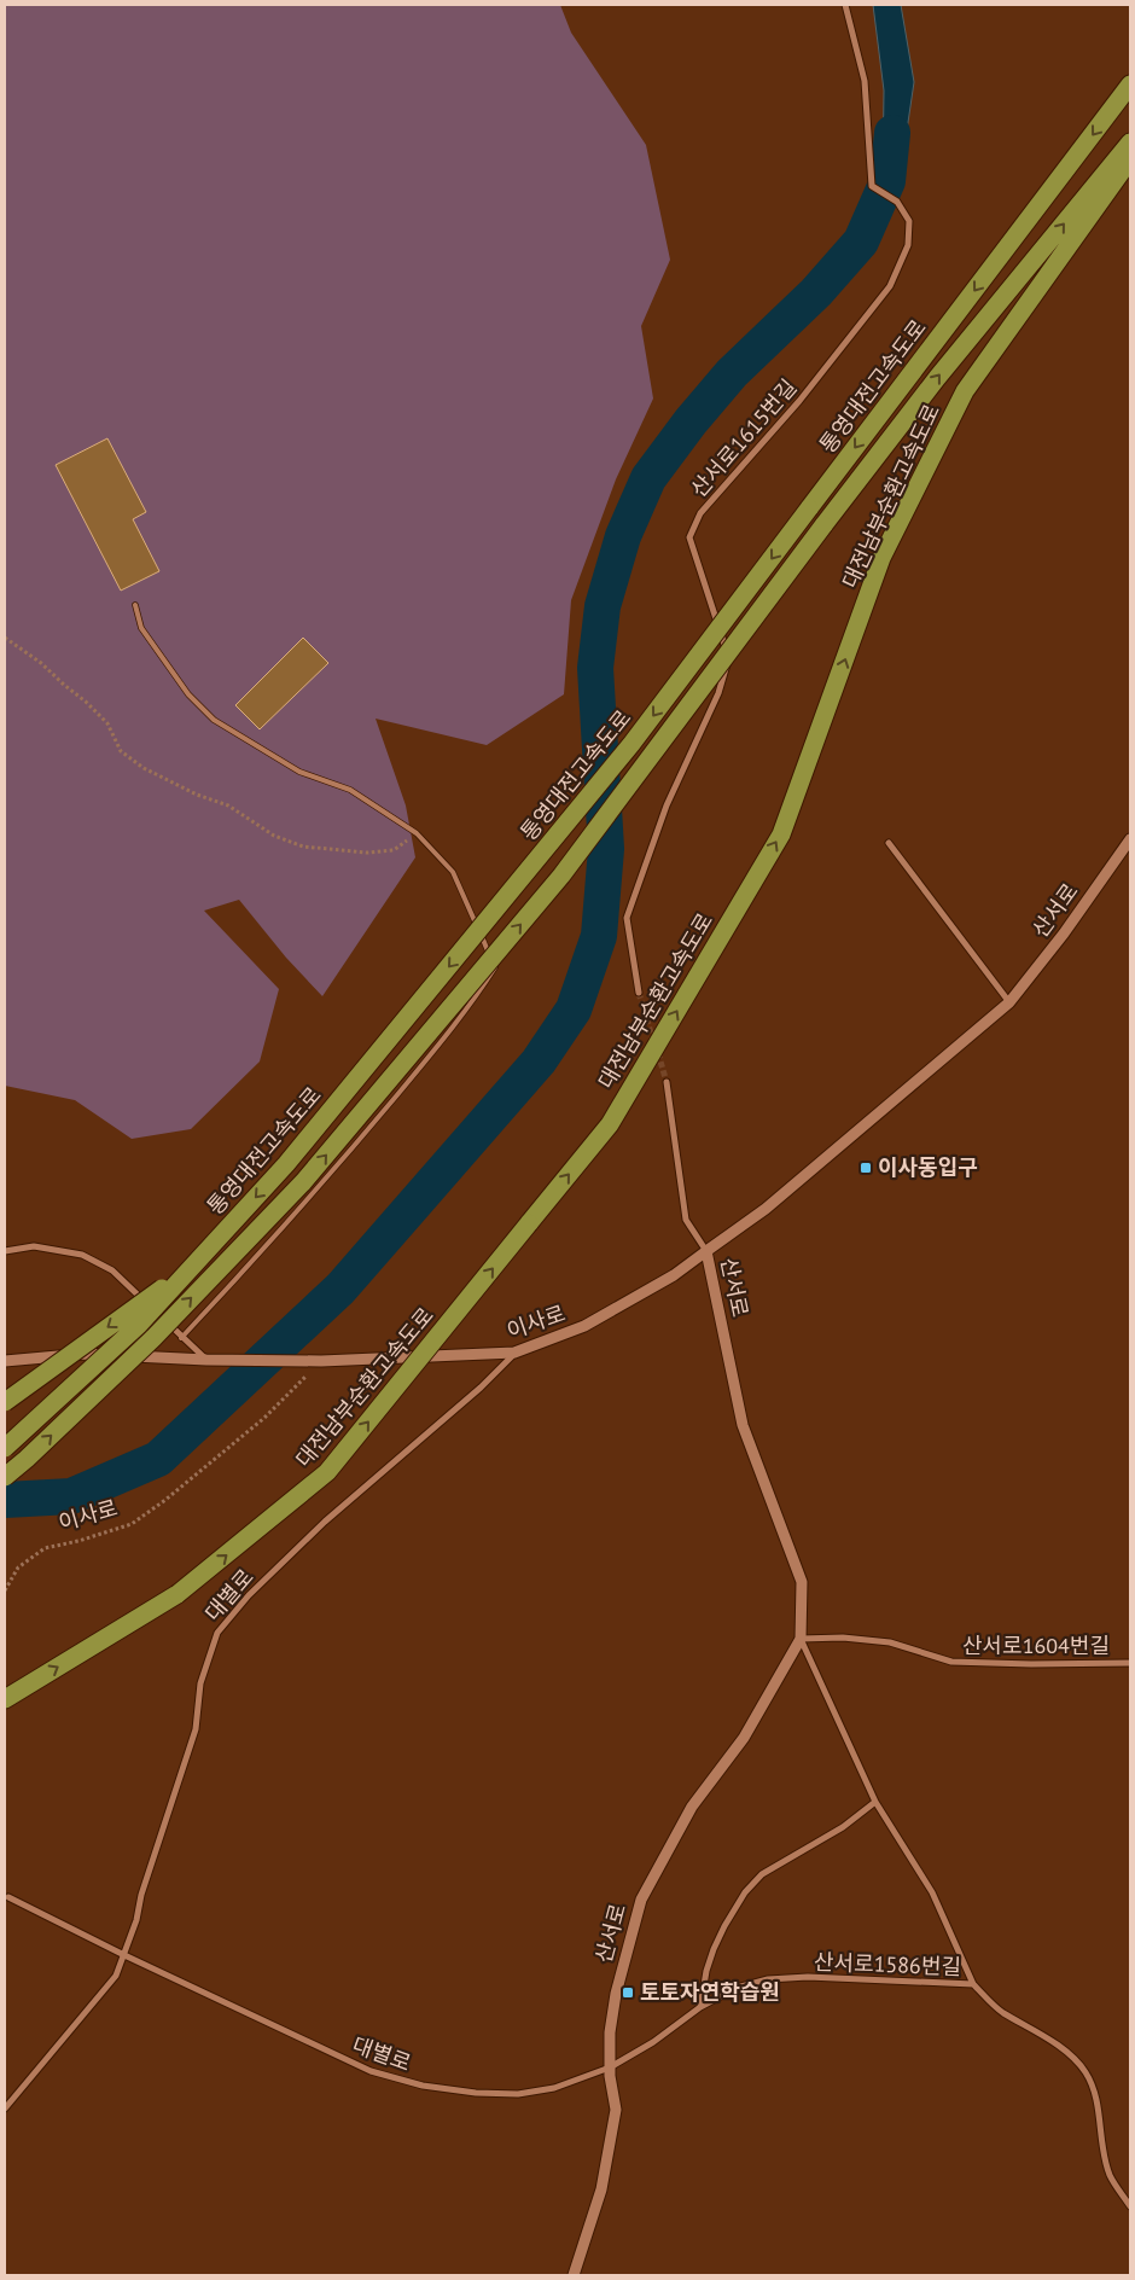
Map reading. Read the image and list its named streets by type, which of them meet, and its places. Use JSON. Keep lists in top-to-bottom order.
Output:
{
  "streets": {
    "highway": ["통영대전고속도로", "대전남부순환고속도로"],
    "street": [
      "산서로1615번길",
      "산서로",
      "이사로",
      "대별로",
      "산서로1604번길",
      "산서로1586번길"
    ]
  },
  "crossings": [
    ["산서로", "이사로"],
    ["산서로", "대별로"],
    ["산서로", "산서로1604번길"],
    ["산서로", "산서로1586번길"],
    ["이사로", "대별로"],
    ["대별로", "산서로1586번길"]
  ],
  "one_way": ["대전남부순환고속도로"],
  "places": {
    "transit": ["이사동입구", "토토자연학습원"]
  }
}
